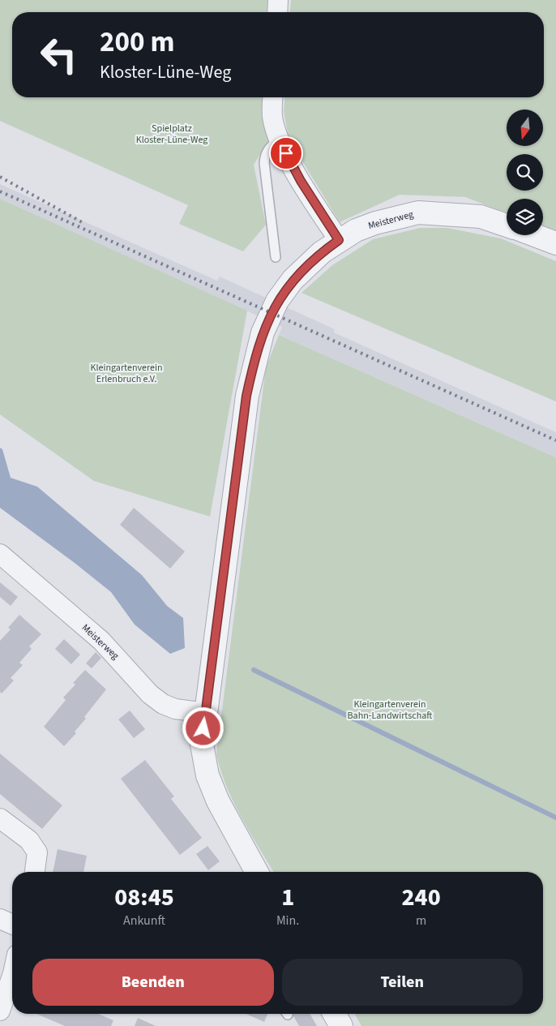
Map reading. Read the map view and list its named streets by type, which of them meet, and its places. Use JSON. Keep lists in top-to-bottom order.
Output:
{
  "streets": {
    "street": ["Meisterweg"]
  },
  "parks": ["Spielplatz Kloster-Lüne-Weg", "Kleingartenverein Erlenbruch e.V.", "Kleingartenverein Bahn-Landwirtschaft"],
  "north": "bottom",
  "page": {
    "turn": ["200 m", "Kloster-Lüne-Weg"],
    "eta": [
      "08:45",
      "Ankunft",
      "1",
      "Min.",
      "240",
      "m"
    ],
    "buttons": ["Beenden", "Teilen"]
  }
}
